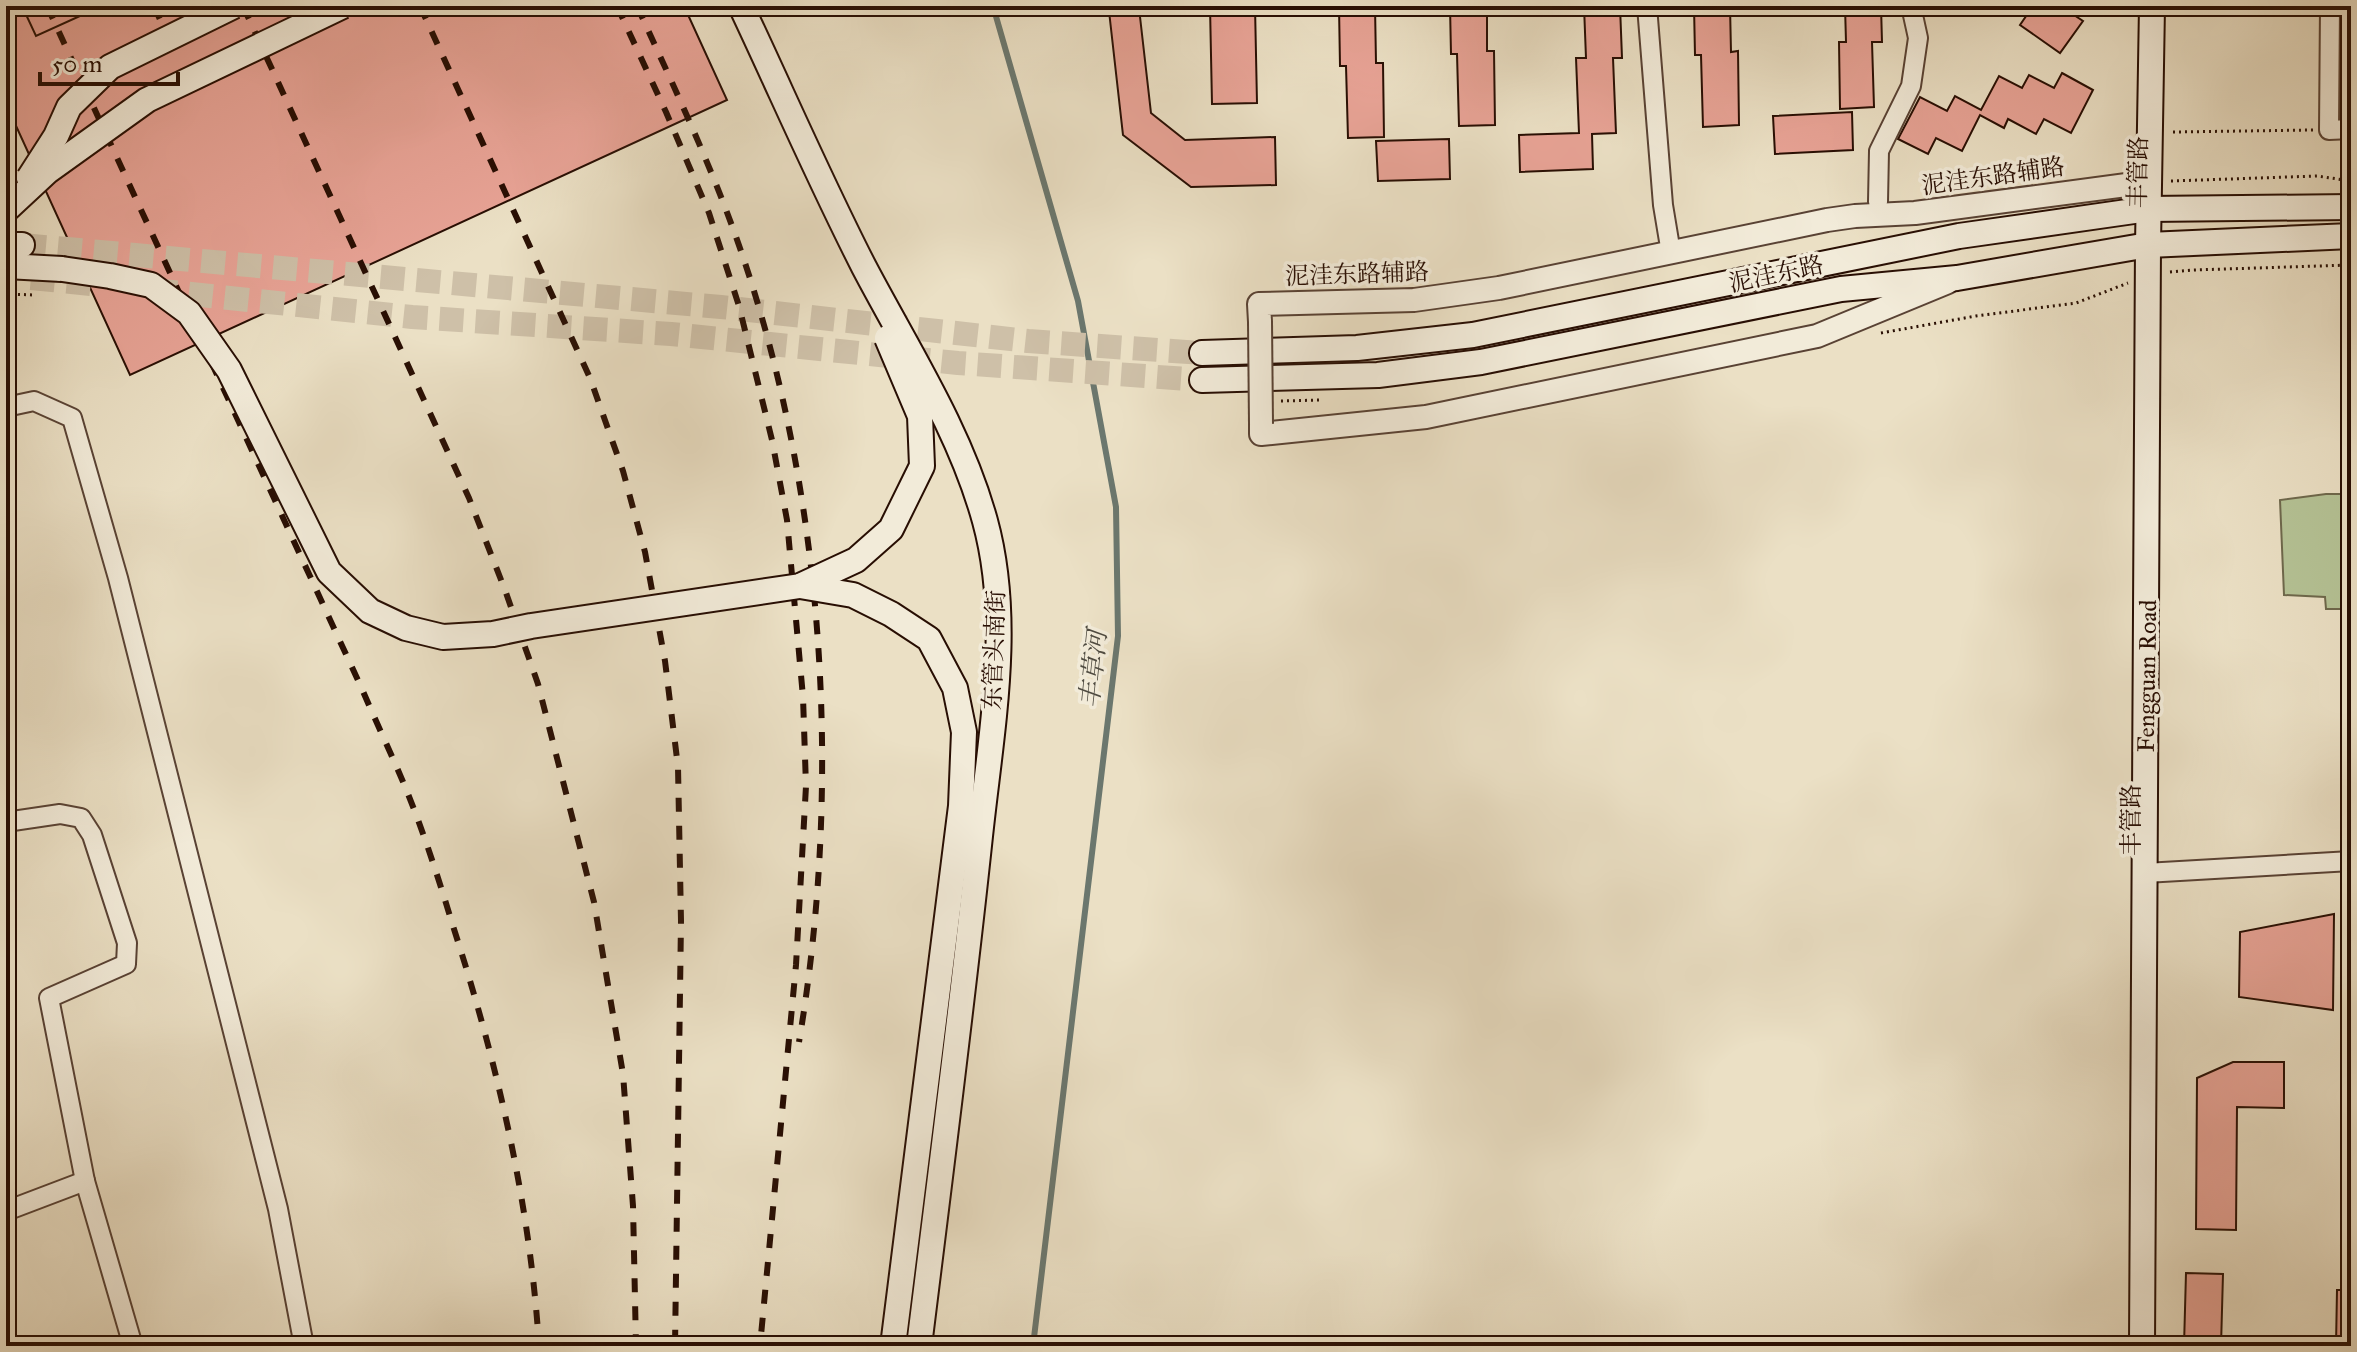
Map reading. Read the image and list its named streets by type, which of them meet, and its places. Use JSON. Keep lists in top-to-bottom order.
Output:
{
  "streets": {
    "main road": [
      "丰管路",
      "泥洼东路",
      "东管头南街",
      "Fengguan Road"
    ],
    "street": ["泥洼东路辅路"]
  },
  "crossings": [
    ["丰管路", "泥洼东路辅路"],
    ["丰管路", "泥洼东路"],
    ["丰管路", "Fengguan Road"],
    ["泥洼东路辅路", "泥洼东路"],
    ["泥洼东路", "Fengguan Road"]
  ],
  "water": ["丰草河"],
  "scale_bar": "50 m"
}
